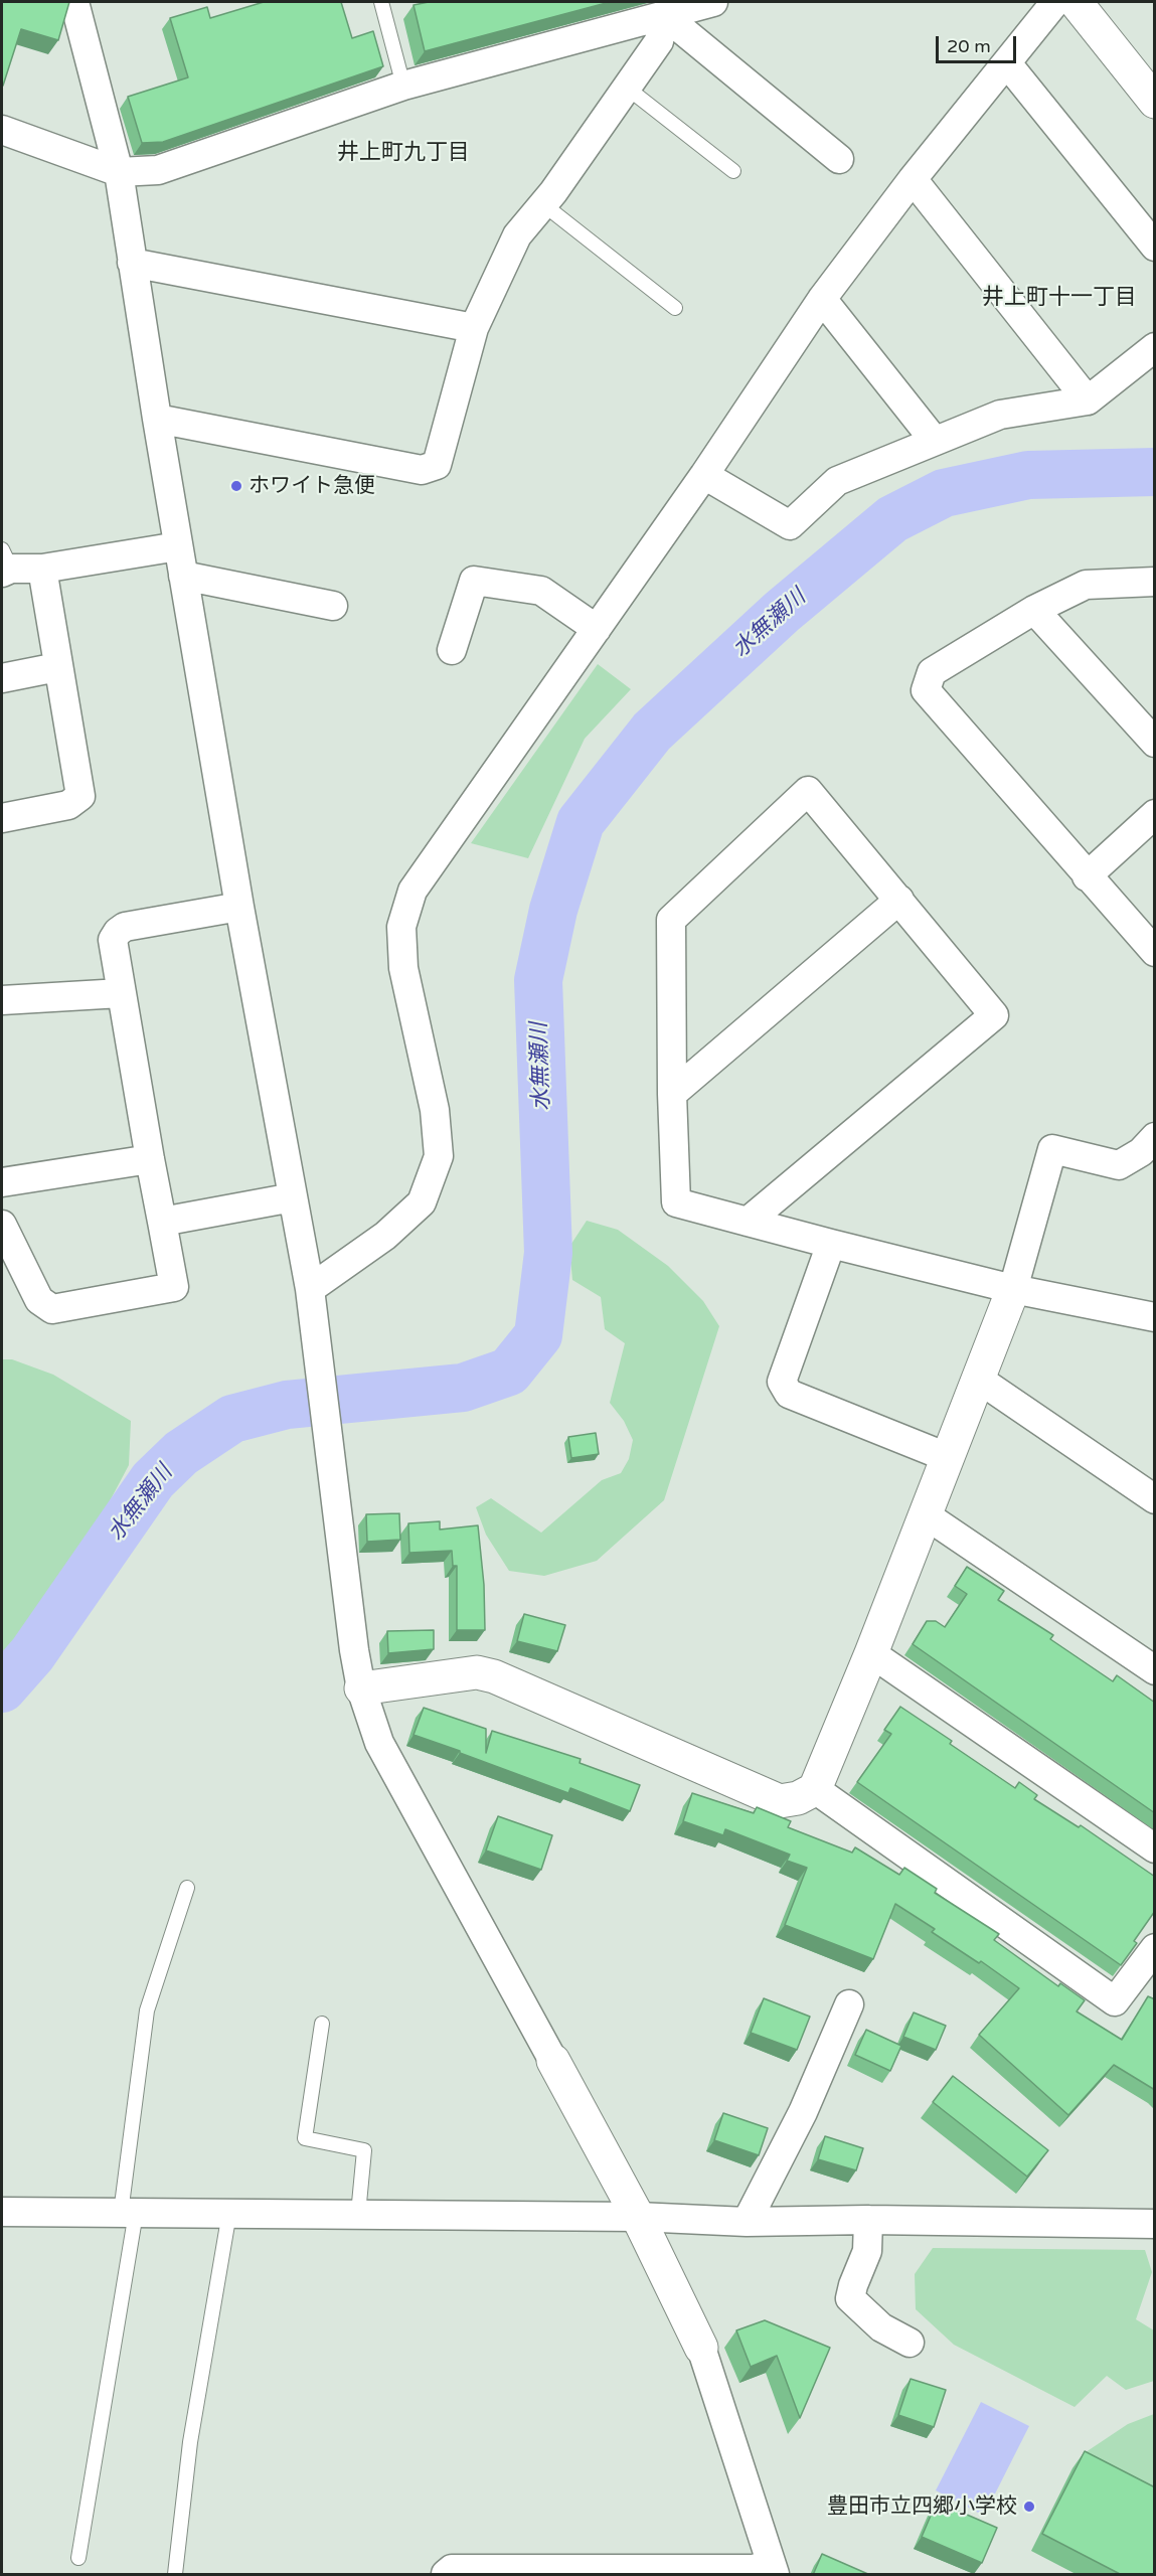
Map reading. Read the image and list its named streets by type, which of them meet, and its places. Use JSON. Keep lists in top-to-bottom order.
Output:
{
  "districts": ["井上町九丁目", "井上町十一丁目"],
  "water": ["水無瀬川"],
  "places": ["ホワイト急便", "豊田市立四郷小学校"],
  "scale_bar": "20 m"
}
